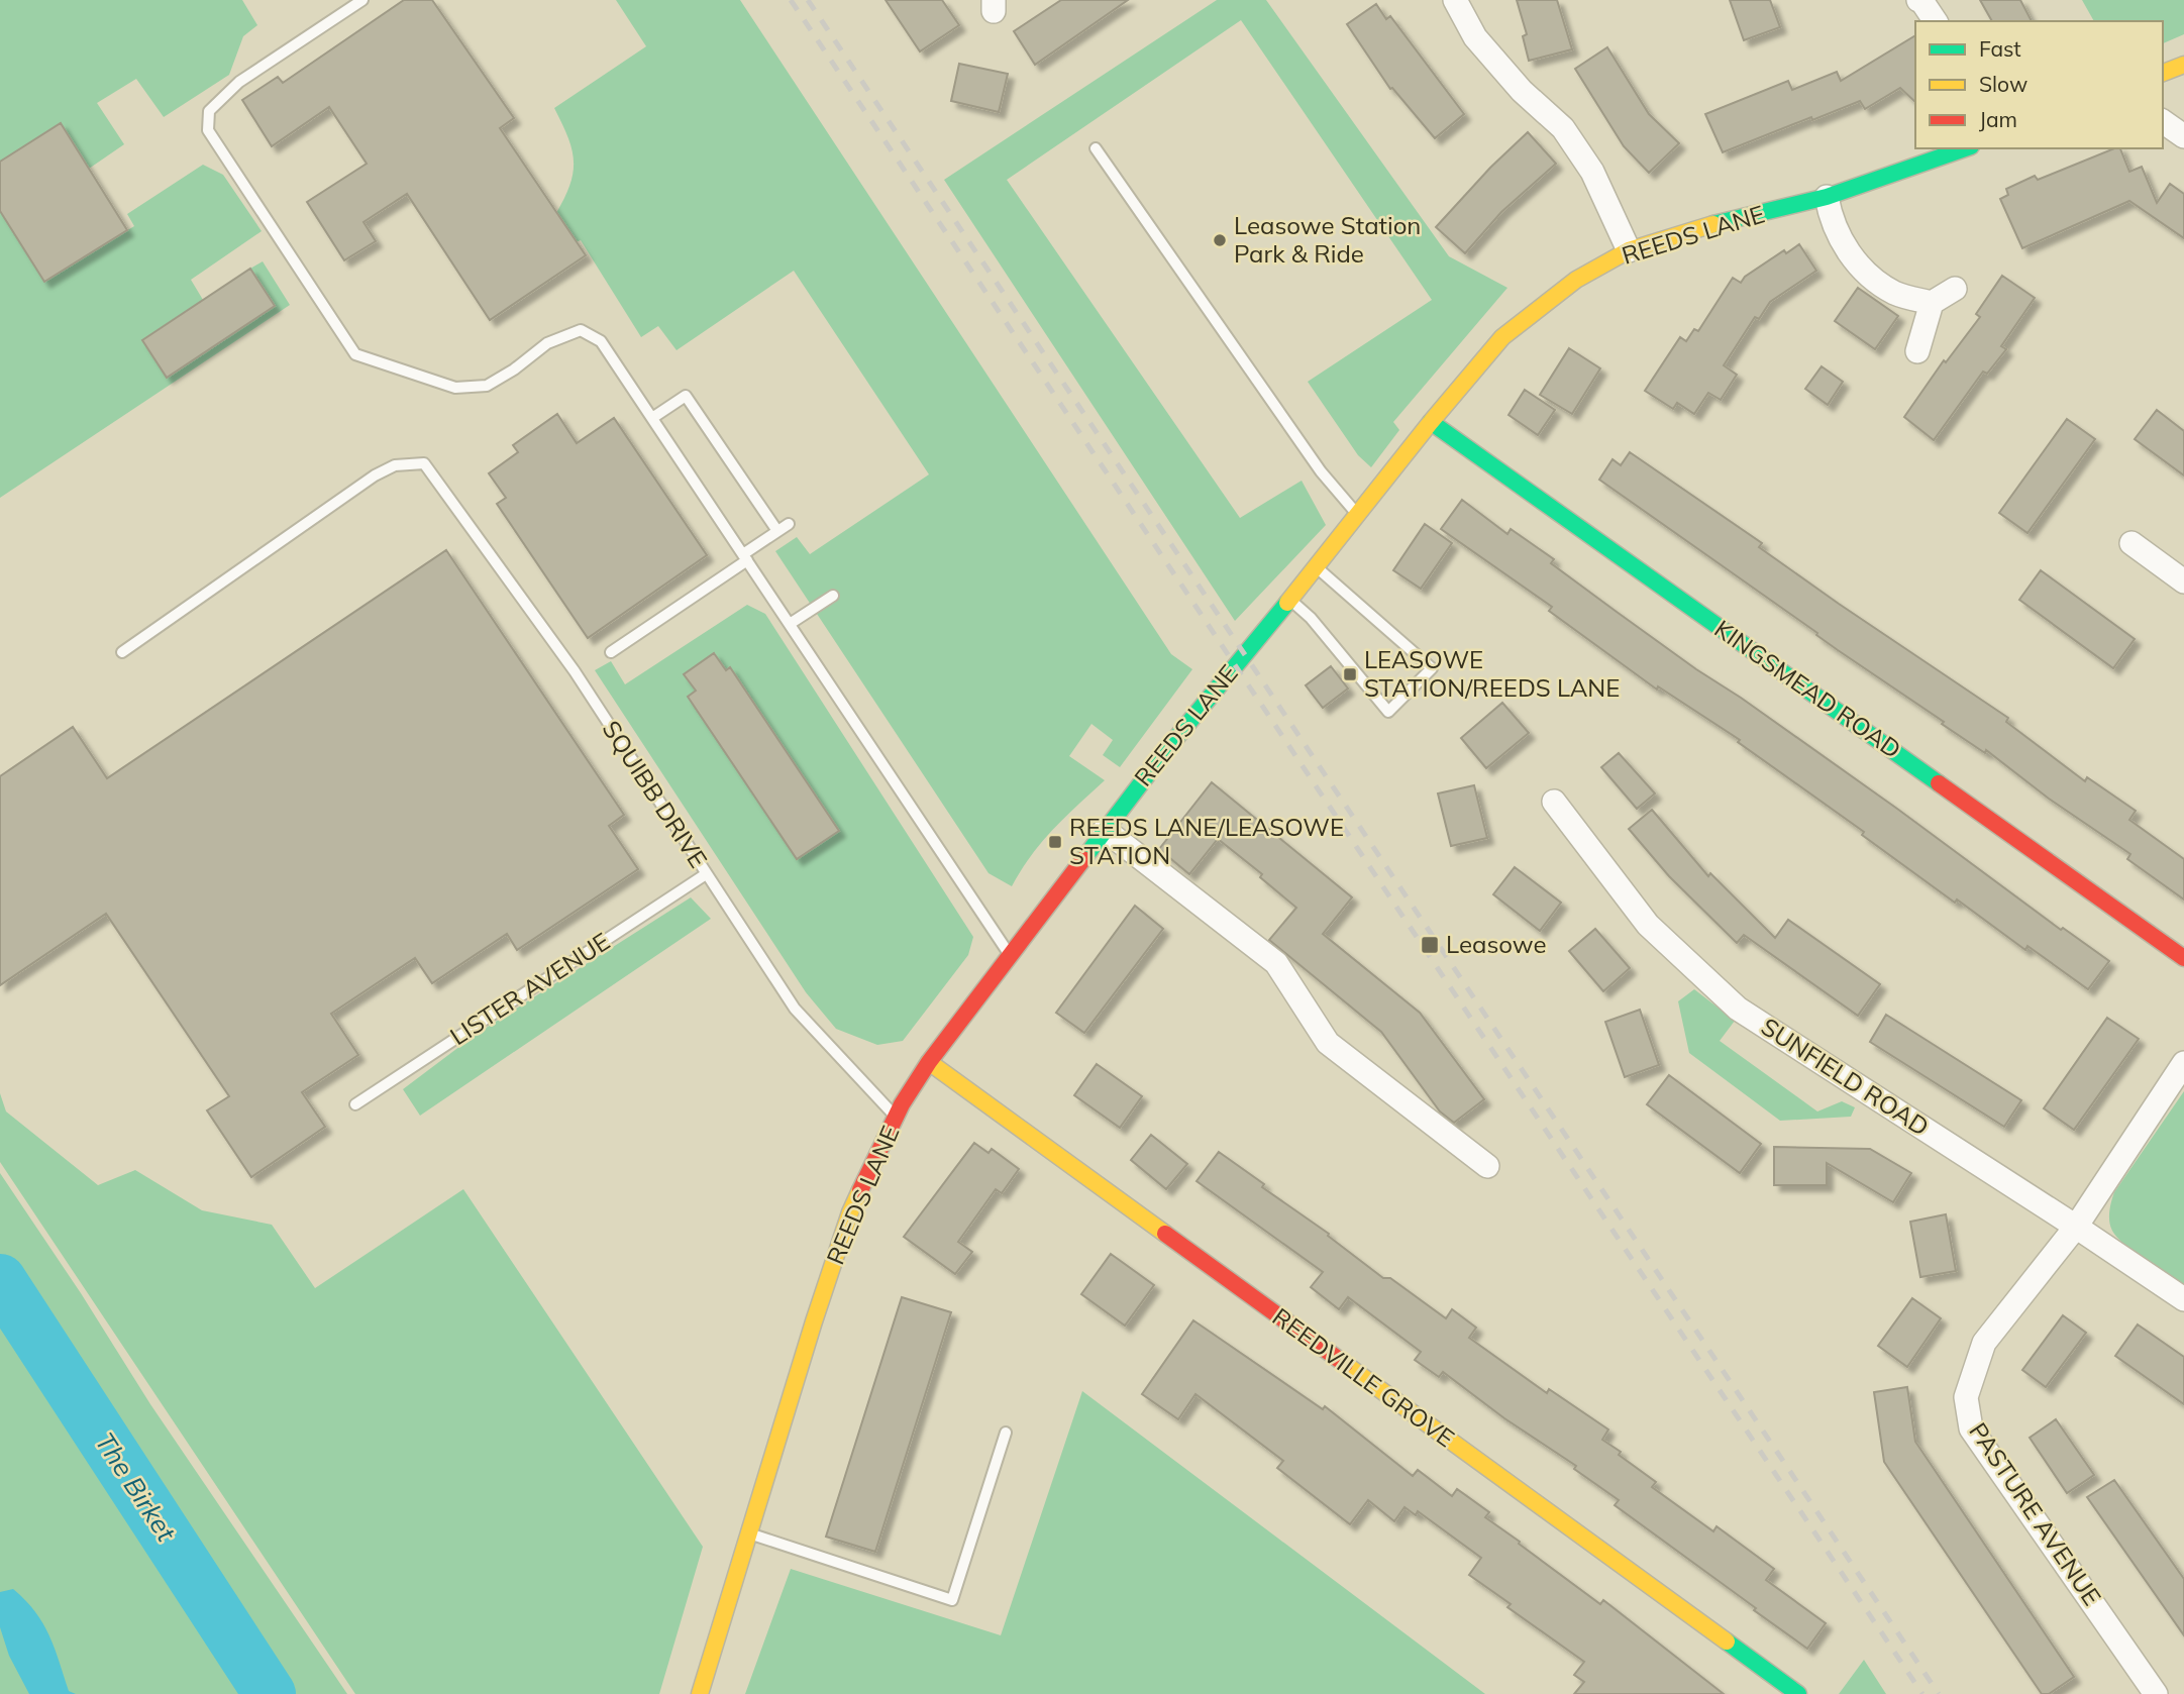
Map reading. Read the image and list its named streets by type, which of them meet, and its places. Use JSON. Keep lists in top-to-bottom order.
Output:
{
  "streets": {
    "street": [
      "REEDS LANE",
      "KINGSMEAD ROAD",
      "SUNFIELD ROAD",
      "REEDVILLE GROVE",
      "PASTURE AVENUE"
    ],
    "lane": ["SQUIBB DRIVE", "LISTER AVENUE"]
  },
  "crossings": [
    ["REEDS LANE", "KINGSMEAD ROAD"],
    ["REEDS LANE", "SQUIBB DRIVE"],
    ["REEDS LANE", "REEDVILLE GROVE"],
    ["SQUIBB DRIVE", "LISTER AVENUE"],
    ["SUNFIELD ROAD", "PASTURE AVENUE"]
  ],
  "water": ["The Birket"],
  "places": {
    "other": ["Leasowe Station Park & Ride"],
    "transit": ["LEASOWE STATION/REEDS LANE", "REEDS LANE/LEASOWE STATION", "Leasowe"]
  },
  "legend": ["Fast", "Slow", "Jam"]
}
